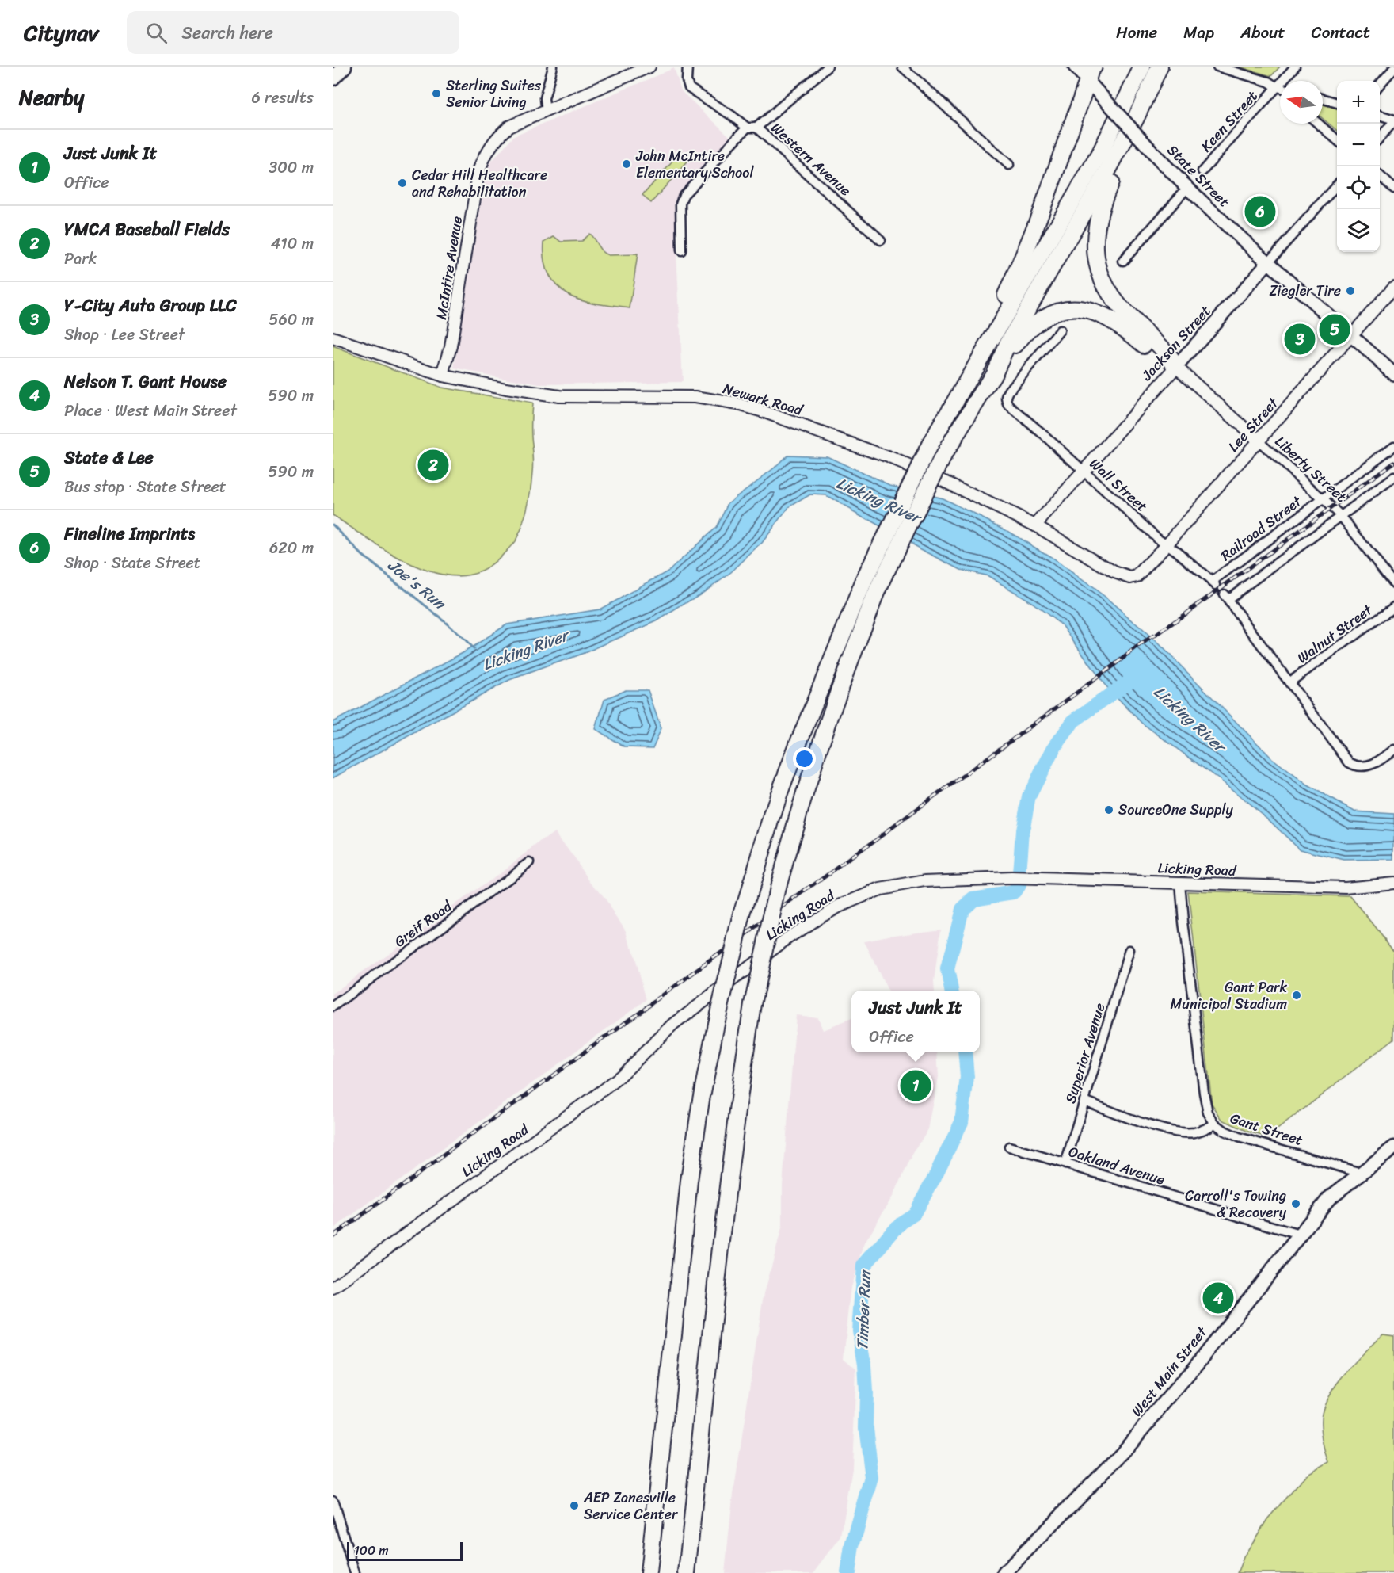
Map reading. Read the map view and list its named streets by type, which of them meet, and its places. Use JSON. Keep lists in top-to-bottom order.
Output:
{
  "streets": {
    "main road": ["State Street", "Jackson Street", "West Main Street"],
    "street": [
      "Keen Street",
      "Western Avenue",
      "McIntire Avenue",
      "Newark Road",
      "Lee Street",
      "Liberty Street",
      "Wall Street",
      "Railroad Street",
      "Walnut Street",
      "Licking Road",
      "Greif Road",
      "Superior Avenue",
      "Gant Street",
      "Oakland Avenue"
    ]
  },
  "crossings": [
    ["State Street", "Jackson Street"],
    ["State Street", "Lee Street"],
    ["McIntire Avenue", "Newark Road"],
    ["Jackson Street", "Newark Road"],
    ["Jackson Street", "Liberty Street"],
    ["Jackson Street", "Wall Street"],
    ["Newark Road", "Lee Street"],
    ["Lee Street", "Liberty Street"],
    ["Lee Street", "Wall Street"],
    ["Liberty Street", "Railroad Street"],
    ["Wall Street", "Railroad Street"],
    ["Superior Avenue", "Gant Street"],
    ["Superior Avenue", "Oakland Avenue"],
    ["Gant Street", "West Main Street"],
    ["Oakland Avenue", "West Main Street"]
  ],
  "water": ["Licking River", "Joe's Run", "Timber Run"],
  "places": [
    "Sterling Suites Senior Living",
    "John McIntire Elementary School",
    "Cedar Hill Healthcare and Rehabilitation",
    "Ziegler Tire",
    "SourceOne Supply",
    "Gant Park Municipal Stadium",
    "Carroll's Towing & Recovery",
    "AEP Zanesville Service Center"
  ],
  "scale_bar": "100 m",
  "north": "left",
  "page": {
    "header": "Citynav",
    "search": "Search here",
    "nav": [
      "Home",
      "Map",
      "About",
      "Contact"
    ],
    "heading": ["Nearby", "6 results"],
    "map_buttons": ["+", "−"],
    "list": [
      {
        "mark": "1",
        "name": "Just Junk It",
        "note": "Office",
        "value": "300 m"
      },
      {
        "mark": "2",
        "name": "YMCA Baseball Fields",
        "note": "Park",
        "value": "410 m"
      },
      {
        "mark": "3",
        "name": "Y-City Auto Group LLC",
        "note": "Shop · Lee Street",
        "value": "560 m"
      },
      {
        "mark": "4",
        "name": "Nelson T. Gant House",
        "note": "Place · West Main Street",
        "value": "590 m"
      },
      {
        "mark": "5",
        "name": "State & Lee",
        "note": "Bus stop · State Street",
        "value": "590 m"
      },
      {
        "mark": "6",
        "name": "Fineline Imprints",
        "note": "Shop · State Street",
        "value": "620 m"
      }
    ],
    "pins": [
      "6",
      "5",
      "3",
      "2",
      "1",
      "4"
    ],
    "popup": ["Just Junk It", "Office"],
    "scale": "100 m"
  }
}
